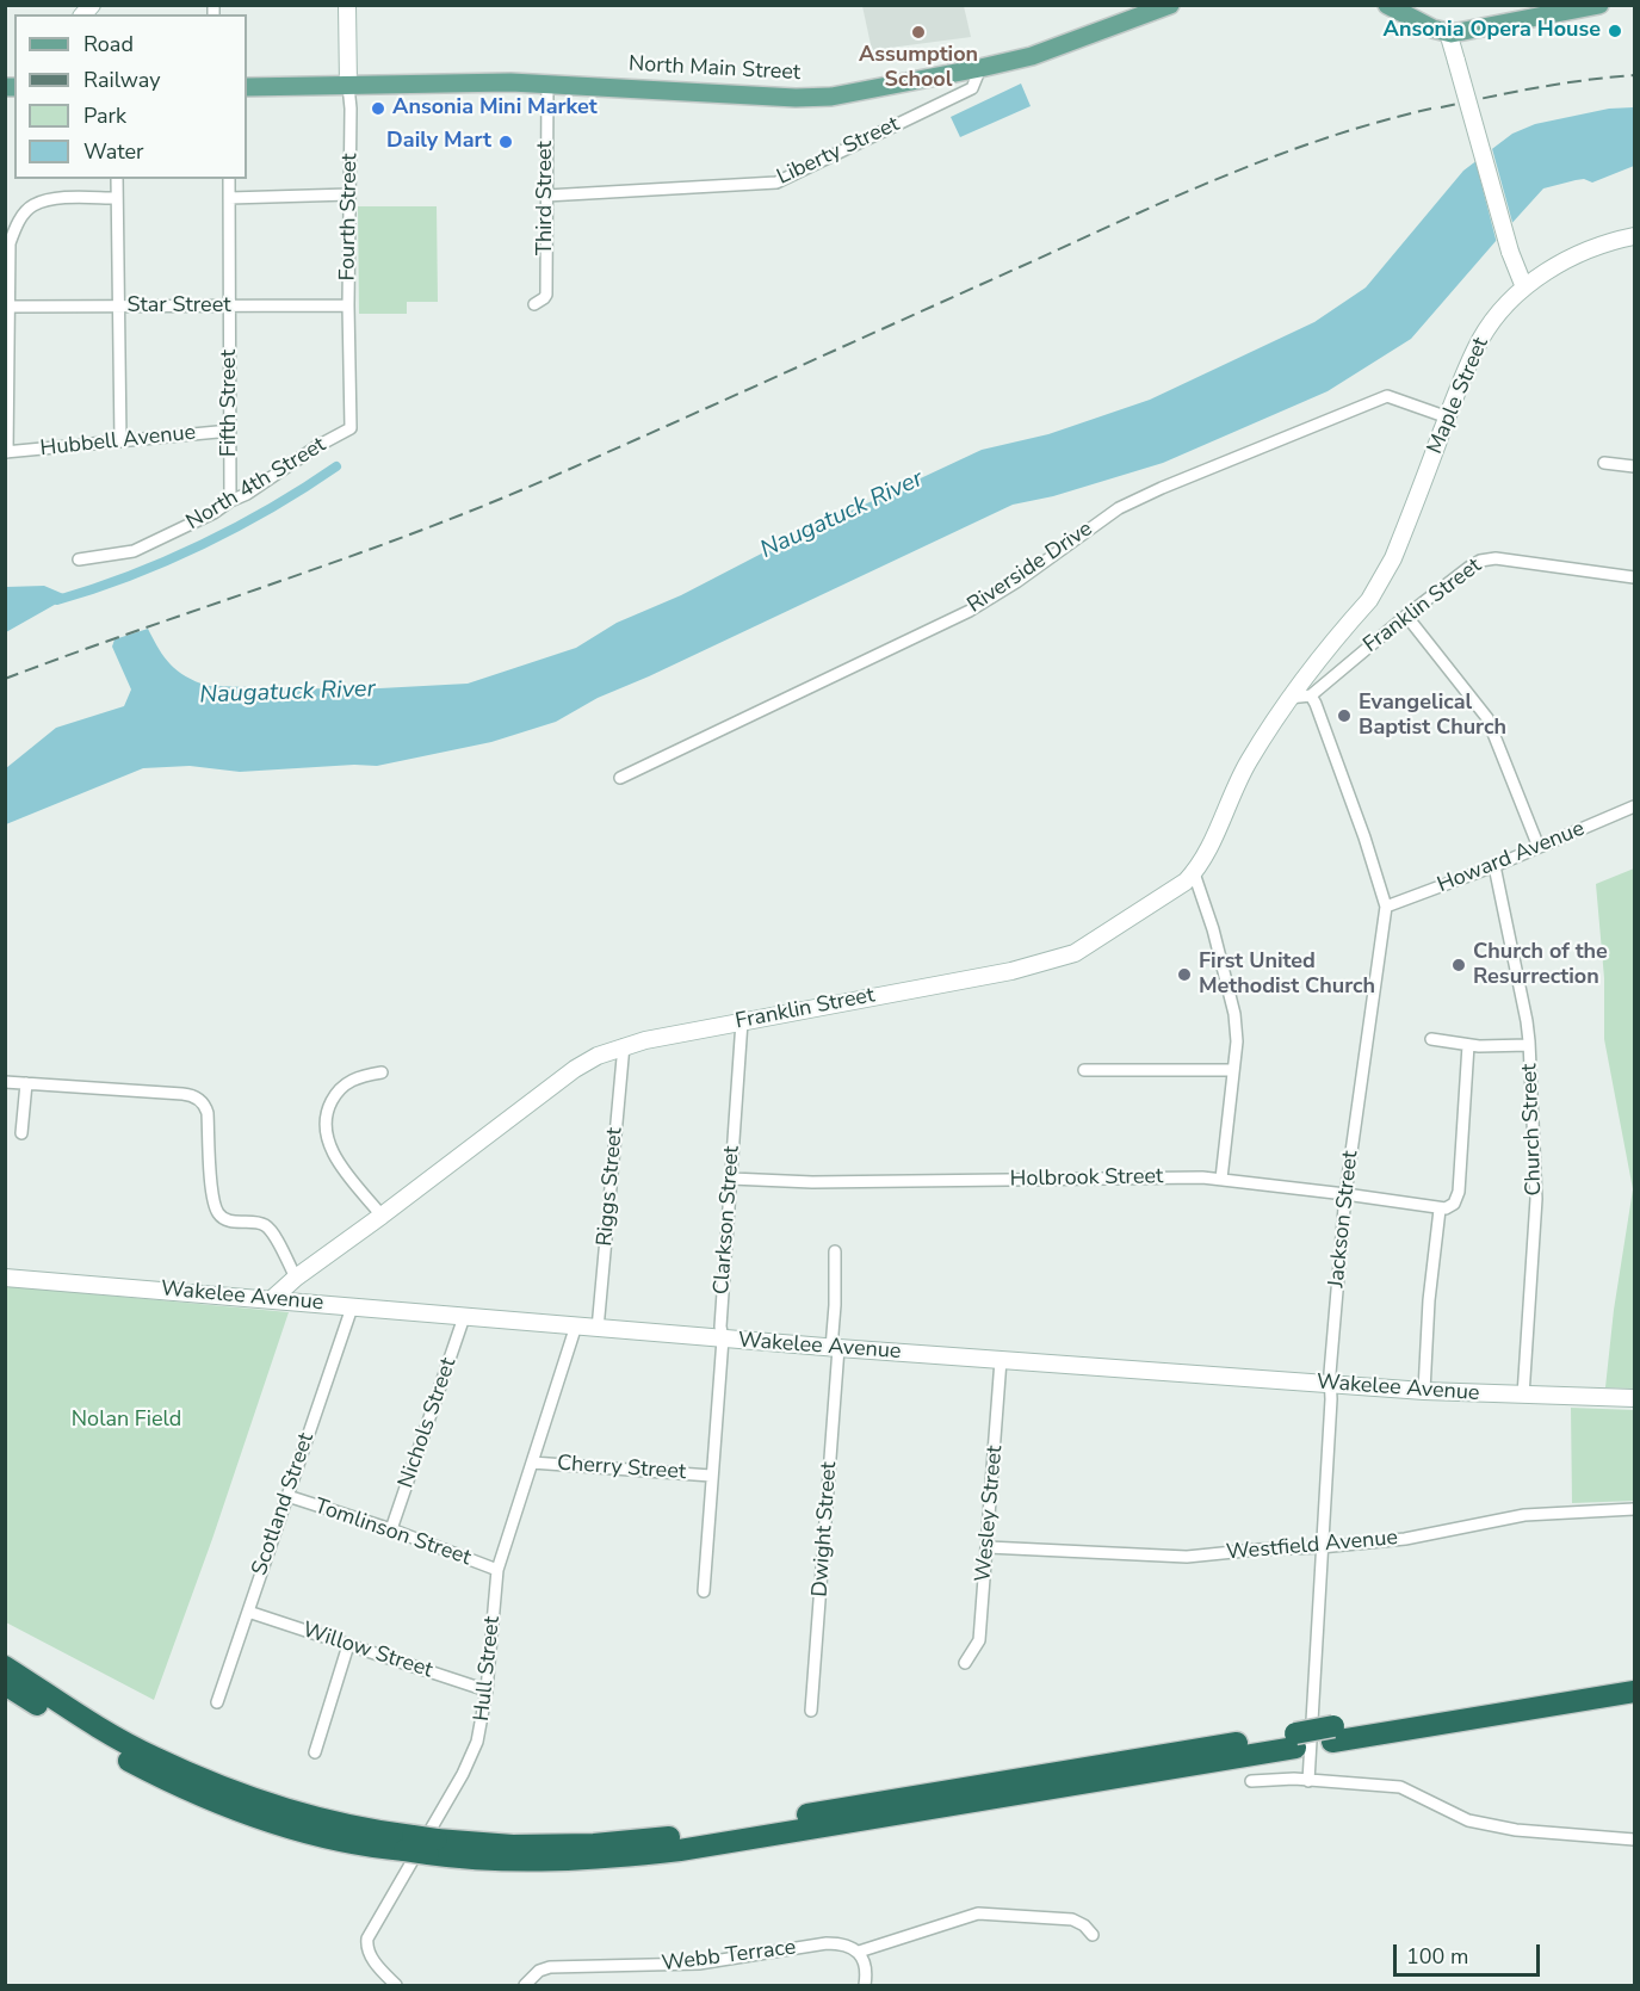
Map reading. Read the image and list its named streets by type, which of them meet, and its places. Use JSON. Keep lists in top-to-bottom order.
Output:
{
  "streets": {
    "main road": [
      "North Main Street",
      "Fourth Street",
      "Maple Street",
      "Franklin Street",
      "Wakelee Avenue"
    ],
    "street": [
      "Liberty Street",
      "Third Street",
      "Star Street",
      "Fifth Street",
      "Hubbell Avenue",
      "North 4th Street",
      "Riverside Drive",
      "Howard Avenue",
      "Church Street",
      "Holbrook Street",
      "Riggs Street",
      "Jackson Street",
      "Clarkson Street",
      "Nichols Street",
      "Cherry Street",
      "Scotland Street",
      "Wesley Street",
      "Dwight Street",
      "Tomlinson Street",
      "Westfield Avenue",
      "Willow Street",
      "Hull Street",
      "Webb Terrace"
    ]
  },
  "crossings": [
    ["North Main Street", "Liberty Street"],
    ["North Main Street", "Third Street"],
    ["North Main Street", "Fourth Street"],
    ["Liberty Street", "Third Street"],
    ["Fourth Street", "Star Street"],
    ["Fourth Street", "North 4th Street"],
    ["Star Street", "Fifth Street"],
    ["Maple Street", "Riverside Drive"],
    ["Maple Street", "Franklin Street"],
    ["Fifth Street", "Hubbell Avenue"],
    ["Fifth Street", "North 4th Street"],
    ["Franklin Street", "Riggs Street"],
    ["Franklin Street", "Jackson Street"],
    ["Franklin Street", "Clarkson Street"],
    ["Franklin Street", "Wakelee Avenue"],
    ["Howard Avenue", "Church Street"],
    ["Howard Avenue", "Jackson Street"],
    ["Church Street", "Wakelee Avenue"],
    ["Holbrook Street", "Jackson Street"],
    ["Holbrook Street", "Clarkson Street"],
    ["Riggs Street", "Wakelee Avenue"],
    ["Jackson Street", "Wakelee Avenue"],
    ["Jackson Street", "Westfield Avenue"],
    ["Clarkson Street", "Wakelee Avenue"],
    ["Clarkson Street", "Cherry Street"],
    ["Wakelee Avenue", "Nichols Street"],
    ["Wakelee Avenue", "Scotland Street"],
    ["Wakelee Avenue", "Wesley Street"],
    ["Wakelee Avenue", "Dwight Street"],
    ["Wakelee Avenue", "Hull Street"],
    ["Nichols Street", "Tomlinson Street"],
    ["Cherry Street", "Hull Street"],
    ["Scotland Street", "Tomlinson Street"],
    ["Scotland Street", "Willow Street"],
    ["Wesley Street", "Westfield Avenue"],
    ["Tomlinson Street", "Hull Street"],
    ["Willow Street", "Hull Street"]
  ],
  "water": ["Naugatuck River"],
  "parks": ["Nolan Field"],
  "places": [
    "Ansonia Opera House",
    "Assumption School",
    "Ansonia Mini Market",
    "Daily Mart",
    "Evangelical Baptist Church",
    "Church of the Resurrection",
    "First United Methodist Church"
  ],
  "legend": [
    "Road",
    "Railway",
    "Park",
    "Water"
  ],
  "scale_bar": "100 m"
}
